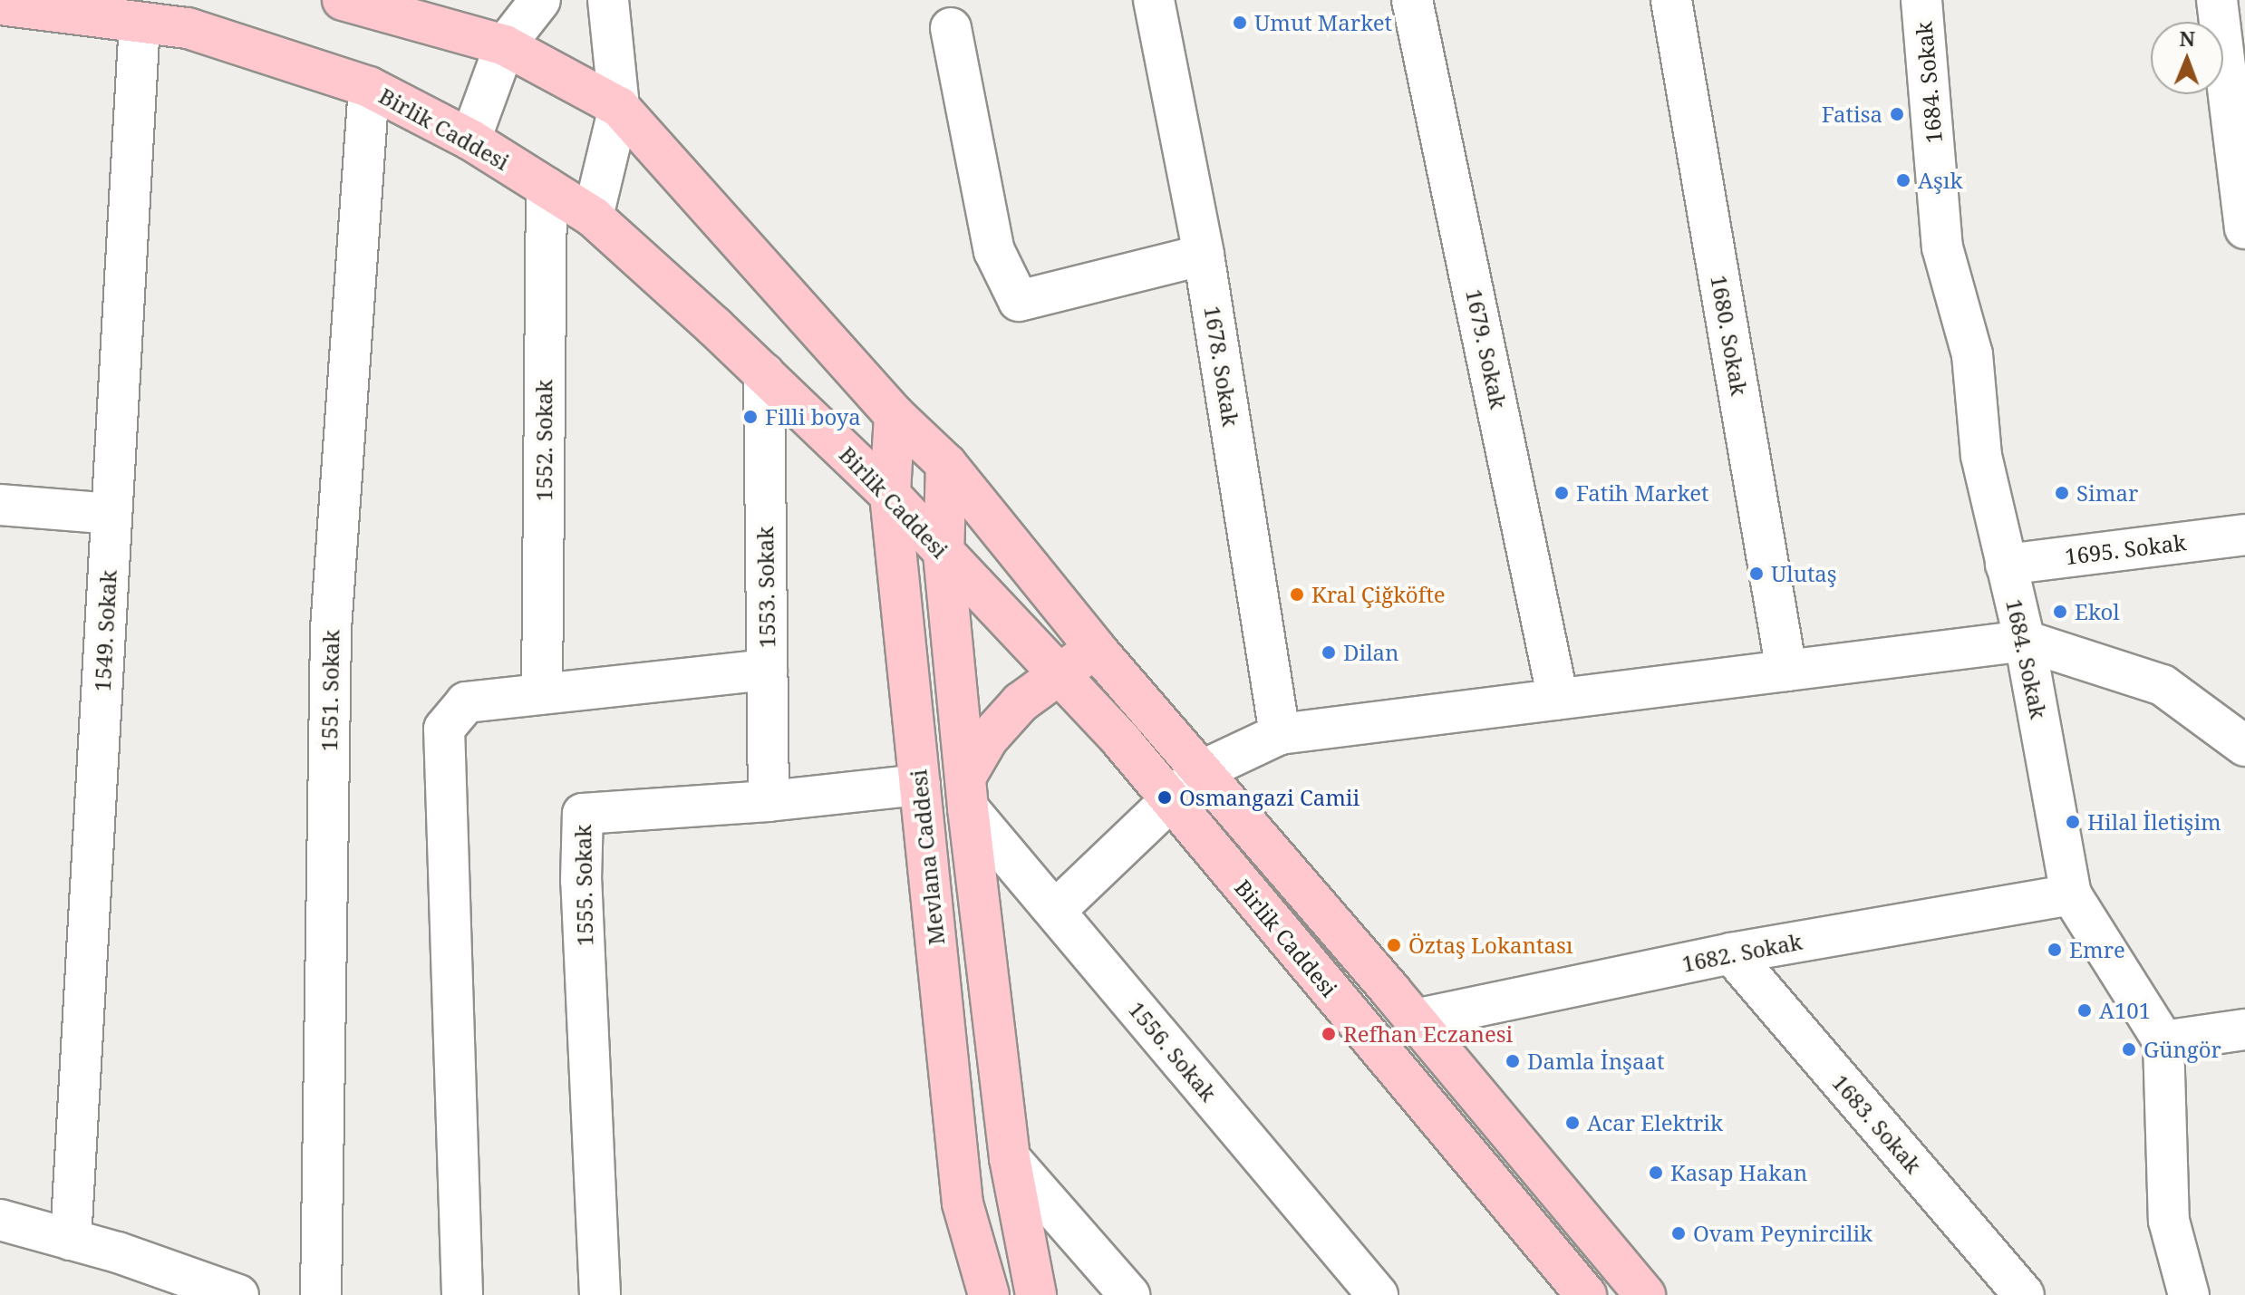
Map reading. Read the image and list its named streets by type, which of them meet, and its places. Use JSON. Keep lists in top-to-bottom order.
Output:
{
  "streets": {
    "main road": ["Birlik Caddesi", "Mevlana Caddesi"],
    "street": [
      "1684. Sokak",
      "1680. Sokak",
      "1679. Sokak",
      "1678. Sokak",
      "1552. Sokak",
      "1695. Sokak",
      "1553. Sokak",
      "1549. Sokak",
      "1551. Sokak",
      "1555. Sokak",
      "1682. Sokak",
      "1556. Sokak",
      "1683. Sokak"
    ]
  },
  "crossings": [
    ["1684. Sokak", "1695. Sokak"],
    ["1684. Sokak", "1682. Sokak"],
    ["Birlik Caddesi", "1552. Sokak"],
    ["Birlik Caddesi", "1553. Sokak"],
    ["Birlik Caddesi", "1549. Sokak"],
    ["Birlik Caddesi", "1551. Sokak"],
    ["Birlik Caddesi", "Mevlana Caddesi"],
    ["Birlik Caddesi", "1682. Sokak"],
    ["1553. Sokak", "1555. Sokak"],
    ["Mevlana Caddesi", "1555. Sokak"],
    ["1682. Sokak", "1683. Sokak"]
  ],
  "places": [
    "Umut Market",
    "Fatisa",
    "Aşık",
    "Filli boya",
    "Fatih Market",
    "Simar",
    "Ulutaş",
    "Kral Çiğköfte",
    "Ekol",
    "Dilan",
    "Osmangazi Camii",
    "Hilal İletişim",
    "Öztaş Lokantası",
    "Emre",
    "A101",
    "Refhan Eczanesi",
    "Güngör",
    "Damla İnşaat",
    "Acar Elektrik",
    "Kasap Hakan",
    "Ovam Peynircilik"
  ],
  "north": "top"
}
